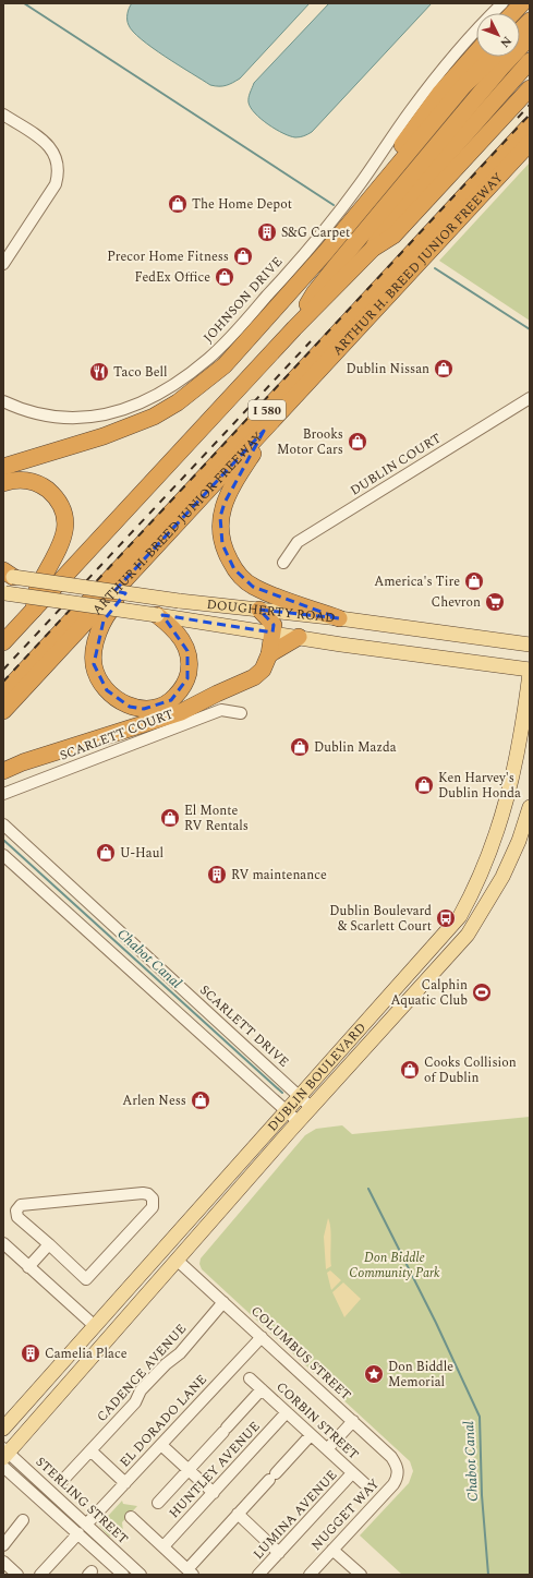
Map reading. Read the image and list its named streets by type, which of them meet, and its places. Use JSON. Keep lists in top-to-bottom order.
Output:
{
  "streets": {
    "highway": ["ARTHUR H. BREED JUNIOR FREEWAY", "I 580"],
    "main road": ["DOUGHERTY ROAD", "DUBLIN BOULEVARD"],
    "street": [
      "JOHNSON DRIVE",
      "DUBLIN COURT",
      "SCARLETT COURT",
      "SCARLETT DRIVE",
      "COLUMBUS STREET",
      "CADENCE AVENUE",
      "EL DORADO LANE",
      "CORBIN STREET",
      "HUNTLEY AVENUE",
      "STERLING STREET",
      "LUMINA AVENUE",
      "NUGGET WAY"
    ]
  },
  "crossings": [
    ["SCARLETT DRIVE", "DUBLIN BOULEVARD"],
    ["DUBLIN BOULEVARD", "COLUMBUS STREET"],
    ["DUBLIN BOULEVARD", "STERLING STREET"],
    ["COLUMBUS STREET", "CADENCE AVENUE"],
    ["COLUMBUS STREET", "EL DORADO LANE"],
    ["COLUMBUS STREET", "NUGGET WAY"],
    ["EL DORADO LANE", "STERLING STREET"],
    ["CORBIN STREET", "HUNTLEY AVENUE"],
    ["CORBIN STREET", "LUMINA AVENUE"]
  ],
  "water": ["Chabot Canal"],
  "parks": ["Don Biddle Community Park"],
  "places": {
    "shop": [
      "The Home Depot",
      "Precor Home Fitness",
      "FedEx Office",
      "Dublin Nissan",
      "Brooks Motor Cars",
      "America's Tire",
      "Dublin Mazda",
      "Ken Harvey's Dublin Honda",
      "El Monte RV Rentals",
      "U-Haul",
      "Cooks Collision of Dublin",
      "Arlen Ness"
    ],
    "building": ["S&G Carpet", "RV maintenance", "Camelia Place"],
    "restaurant": ["Taco Bell"],
    "supermarket": ["Chevron"],
    "bus stop": ["Dublin Boulevard & Scarlett Court"],
    "sports": ["Calphin Aquatic Club"],
    "place": ["Don Biddle Memorial"]
  },
  "north": "bottom right"
}
